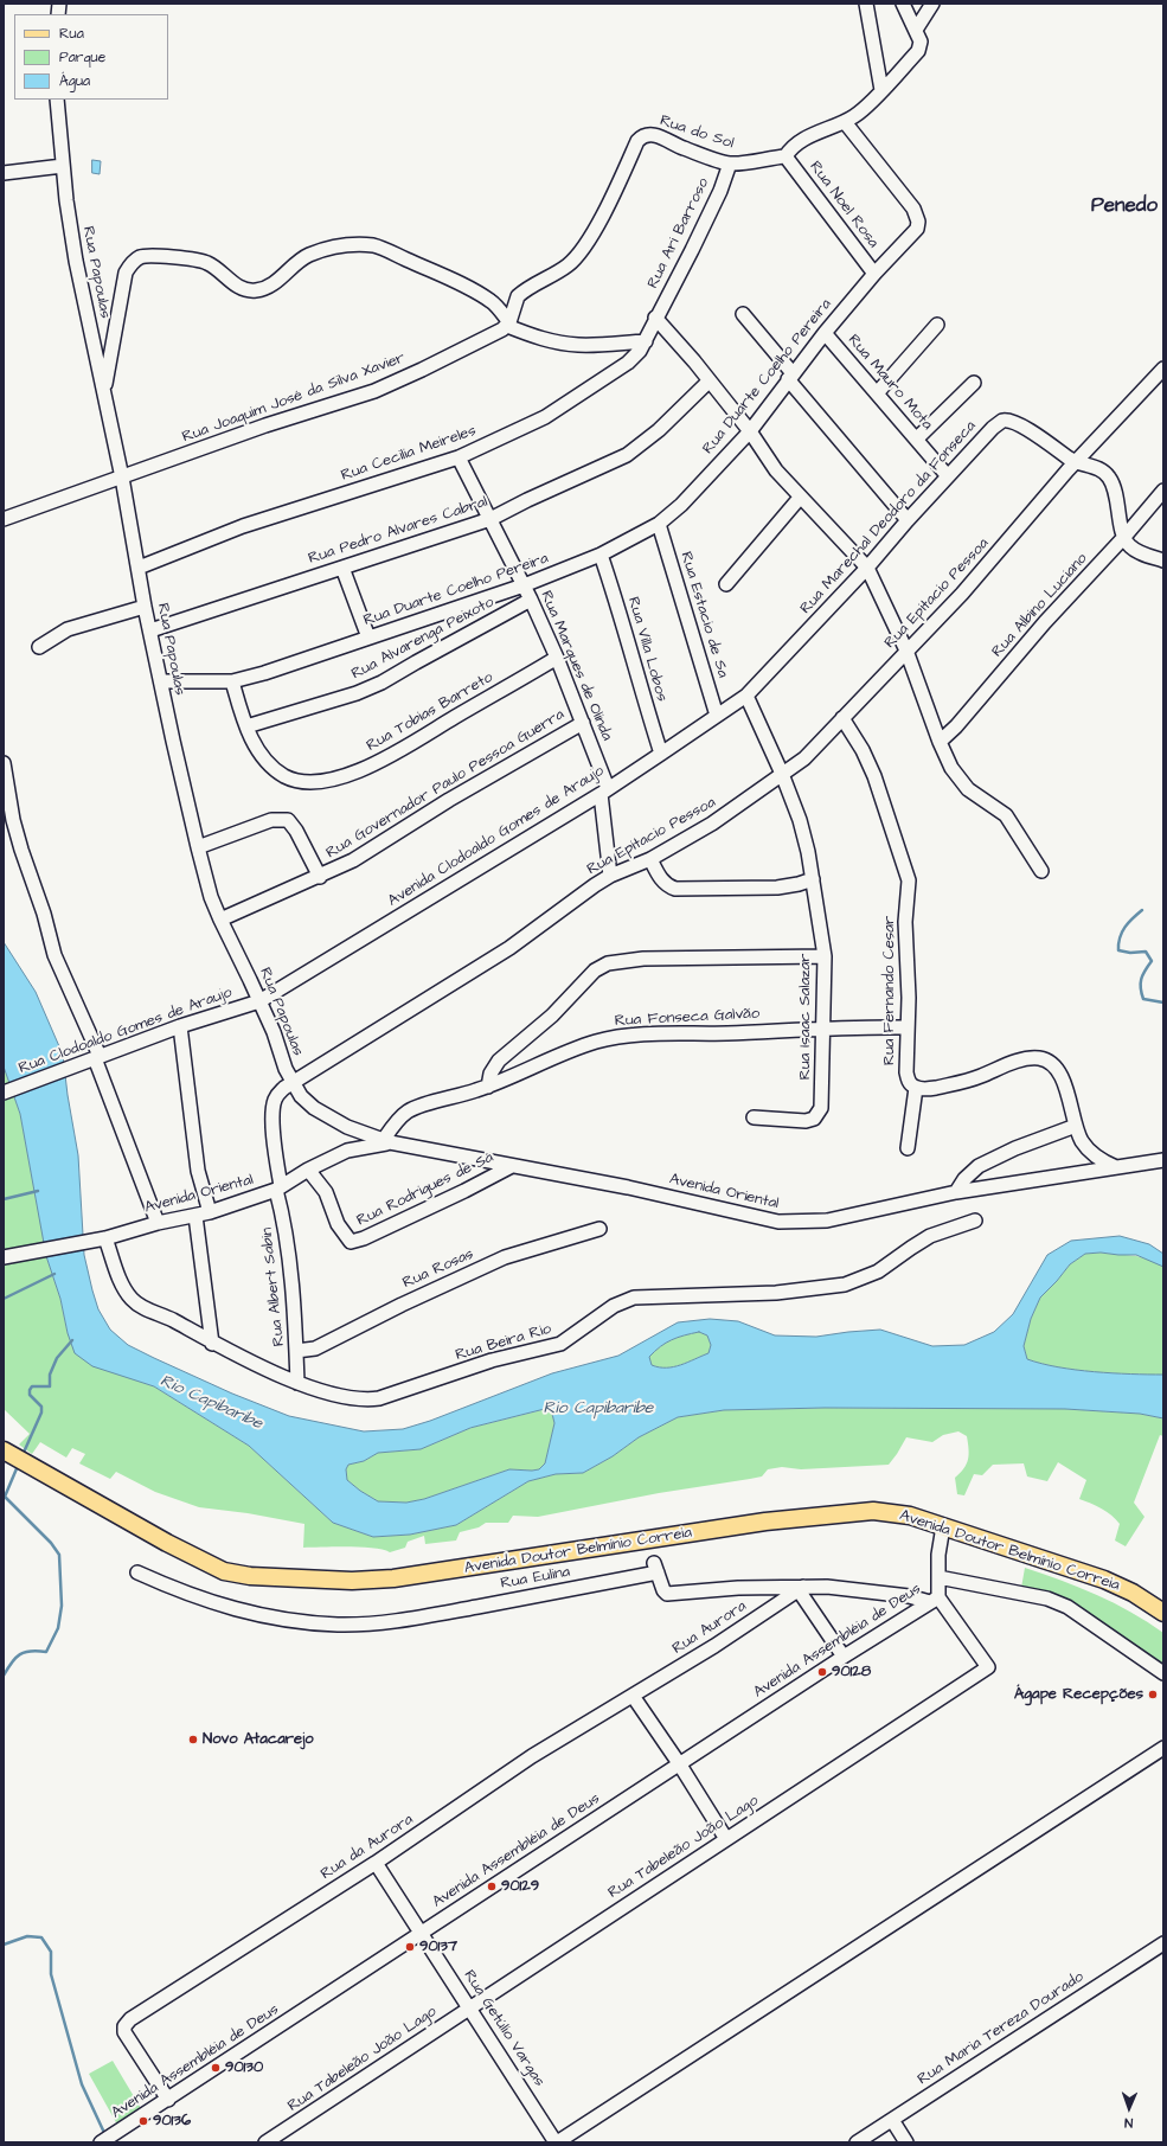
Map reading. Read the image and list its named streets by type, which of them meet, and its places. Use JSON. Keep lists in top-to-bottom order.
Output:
{
  "streets": {
    "main road": ["Avenida Doutor Belmínio Correia"],
    "street": [
      "Rua do Sol",
      "Rua Noel Rosa",
      "Rua Ari Barroso",
      "Rua Papoulas",
      "Rua Duarte Coelho Pereira",
      "Rua Mauro Mota",
      "Rua Joaquim José da Silva Xavier",
      "Rua Cecilia Meireles",
      "Rua Marechal Deodoro da Fonseca",
      "Rua Pedro Alvares Cabral",
      "Rua Epitacio Pessoa",
      "Rua Albino Luciano",
      "Rua Estacio de Sa",
      "Rua Alvarenga Peixoto",
      "Rua Villa Lobos",
      "Rua Marques de Olinda",
      "Rua Tobias Barreto",
      "Rua Governador Paulo Pessoa Guerra",
      "Avenida Clodoaldo Gomes de Araujo",
      "Rua Fernando Cesar",
      "Rua Isaac Salazar",
      "Rua Fonseca Galvão",
      "Rua Clodoaldo Gomes de Araujo",
      "Rua Rodrigues de Sá",
      "Avenida Oriental",
      "Rua Rosas",
      "Rua Albert Sabin",
      "Rua Beira Rio",
      "Rua Eulina",
      "Rua Aurora",
      "Avenida Assembléia de Deus",
      "Rua da Aurora",
      "Rua Tabeleão João Lago",
      "Rua Getúlio Vargas",
      "Rua Maria Tereza Dourado"
    ]
  },
  "crossings": [
    ["Rua do Sol", "Rua Noel Rosa"],
    ["Rua do Sol", "Rua Ari Barroso"],
    ["Rua do Sol", "Rua Joaquim José da Silva Xavier"],
    ["Rua Noel Rosa", "Rua Duarte Coelho Pereira"],
    ["Rua Ari Barroso", "Rua Cecilia Meireles"],
    ["Rua Papoulas", "Rua Duarte Coelho Pereira"],
    ["Rua Papoulas", "Rua Joaquim José da Silva Xavier"],
    ["Rua Papoulas", "Rua Cecilia Meireles"],
    ["Rua Papoulas", "Rua Pedro Alvares Cabral"],
    ["Rua Papoulas", "Rua Epitacio Pessoa"],
    ["Rua Papoulas", "Rua Governador Paulo Pessoa Guerra"],
    ["Rua Papoulas", "Avenida Clodoaldo Gomes de Araujo"],
    ["Rua Papoulas", "Rua Fonseca Galvão"],
    ["Rua Papoulas", "Rua Clodoaldo Gomes de Araujo"],
    ["Rua Papoulas", "Avenida Oriental"],
    ["Rua Duarte Coelho Pereira", "Rua Mauro Mota"],
    ["Rua Duarte Coelho Pereira", "Rua Estacio de Sa"],
    ["Rua Duarte Coelho Pereira", "Rua Villa Lobos"],
    ["Rua Duarte Coelho Pereira", "Rua Marques de Olinda"],
    ["Rua Duarte Coelho Pereira", "Rua Tobias Barreto"],
    ["Rua Mauro Mota", "Rua Marechal Deodoro da Fonseca"],
    ["Rua Cecilia Meireles", "Rua Marques de Olinda"],
    ["Rua Marechal Deodoro da Fonseca", "Rua Epitacio Pessoa"],
    ["Rua Marechal Deodoro da Fonseca", "Avenida Clodoaldo Gomes de Araujo"],
    ["Rua Marechal Deodoro da Fonseca", "Rua Isaac Salazar"],
    ["Rua Pedro Alvares Cabral", "Rua Marques de Olinda"],
    ["Rua Epitacio Pessoa", "Rua Marques de Olinda"],
    ["Rua Epitacio Pessoa", "Rua Fernando Cesar"],
    ["Rua Epitacio Pessoa", "Rua Isaac Salazar"],
    ["Rua Epitacio Pessoa", "Avenida Oriental"],
    ["Rua Epitacio Pessoa", "Rua Albert Sabin"],
    ["Rua Estacio de Sa", "Avenida Clodoaldo Gomes de Araujo"],
    ["Rua Alvarenga Peixoto", "Rua Marques de Olinda"],
    ["Rua Alvarenga Peixoto", "Rua Tobias Barreto"],
    ["Rua Villa Lobos", "Avenida Clodoaldo Gomes de Araujo"],
    ["Rua Marques de Olinda", "Rua Tobias Barreto"],
    ["Rua Marques de Olinda", "Rua Governador Paulo Pessoa Guerra"],
    ["Rua Marques de Olinda", "Avenida Clodoaldo Gomes de Araujo"],
    ["Avenida Clodoaldo Gomes de Araujo", "Rua Isaac Salazar"],
    ["Avenida Clodoaldo Gomes de Araujo", "Rua Clodoaldo Gomes de Araujo"],
    ["Rua Fernando Cesar", "Rua Fonseca Galvão"],
    ["Rua Isaac Salazar", "Rua Fonseca Galvão"],
    ["Rua Fonseca Galvão", "Avenida Oriental"],
    ["Rua Rodrigues de Sá", "Avenida Oriental"],
    ["Avenida Oriental", "Rua Albert Sabin"],
    ["Avenida Oriental", "Rua Beira Rio"],
    ["Rua Rosas", "Rua Albert Sabin"],
    ["Rua Albert Sabin", "Rua Beira Rio"],
    ["Rua Eulina", "Rua Aurora"],
    ["Rua Eulina", "Avenida Assembléia de Deus"],
    ["Rua Eulina", "Rua Tabeleão João Lago"],
    ["Rua Aurora", "Rua da Aurora"],
    ["Avenida Assembléia de Deus", "Rua da Aurora"],
    ["Avenida Assembléia de Deus", "Rua Tabeleão João Lago"],
    ["Avenida Assembléia de Deus", "Rua Getúlio Vargas"],
    ["Rua da Aurora", "Rua Getúlio Vargas"],
    ["Rua Tabeleão João Lago", "Rua Getúlio Vargas"]
  ],
  "districts": ["Penedo"],
  "water": ["Rio Capibaribe"],
  "places": [
    "90128",
    "Ágape Recepções",
    "Novo Atacarejo",
    "90129",
    "90137",
    "90130",
    "90136"
  ],
  "legend": ["Rua", "Parque", "Água"],
  "north": "bottom"
}
